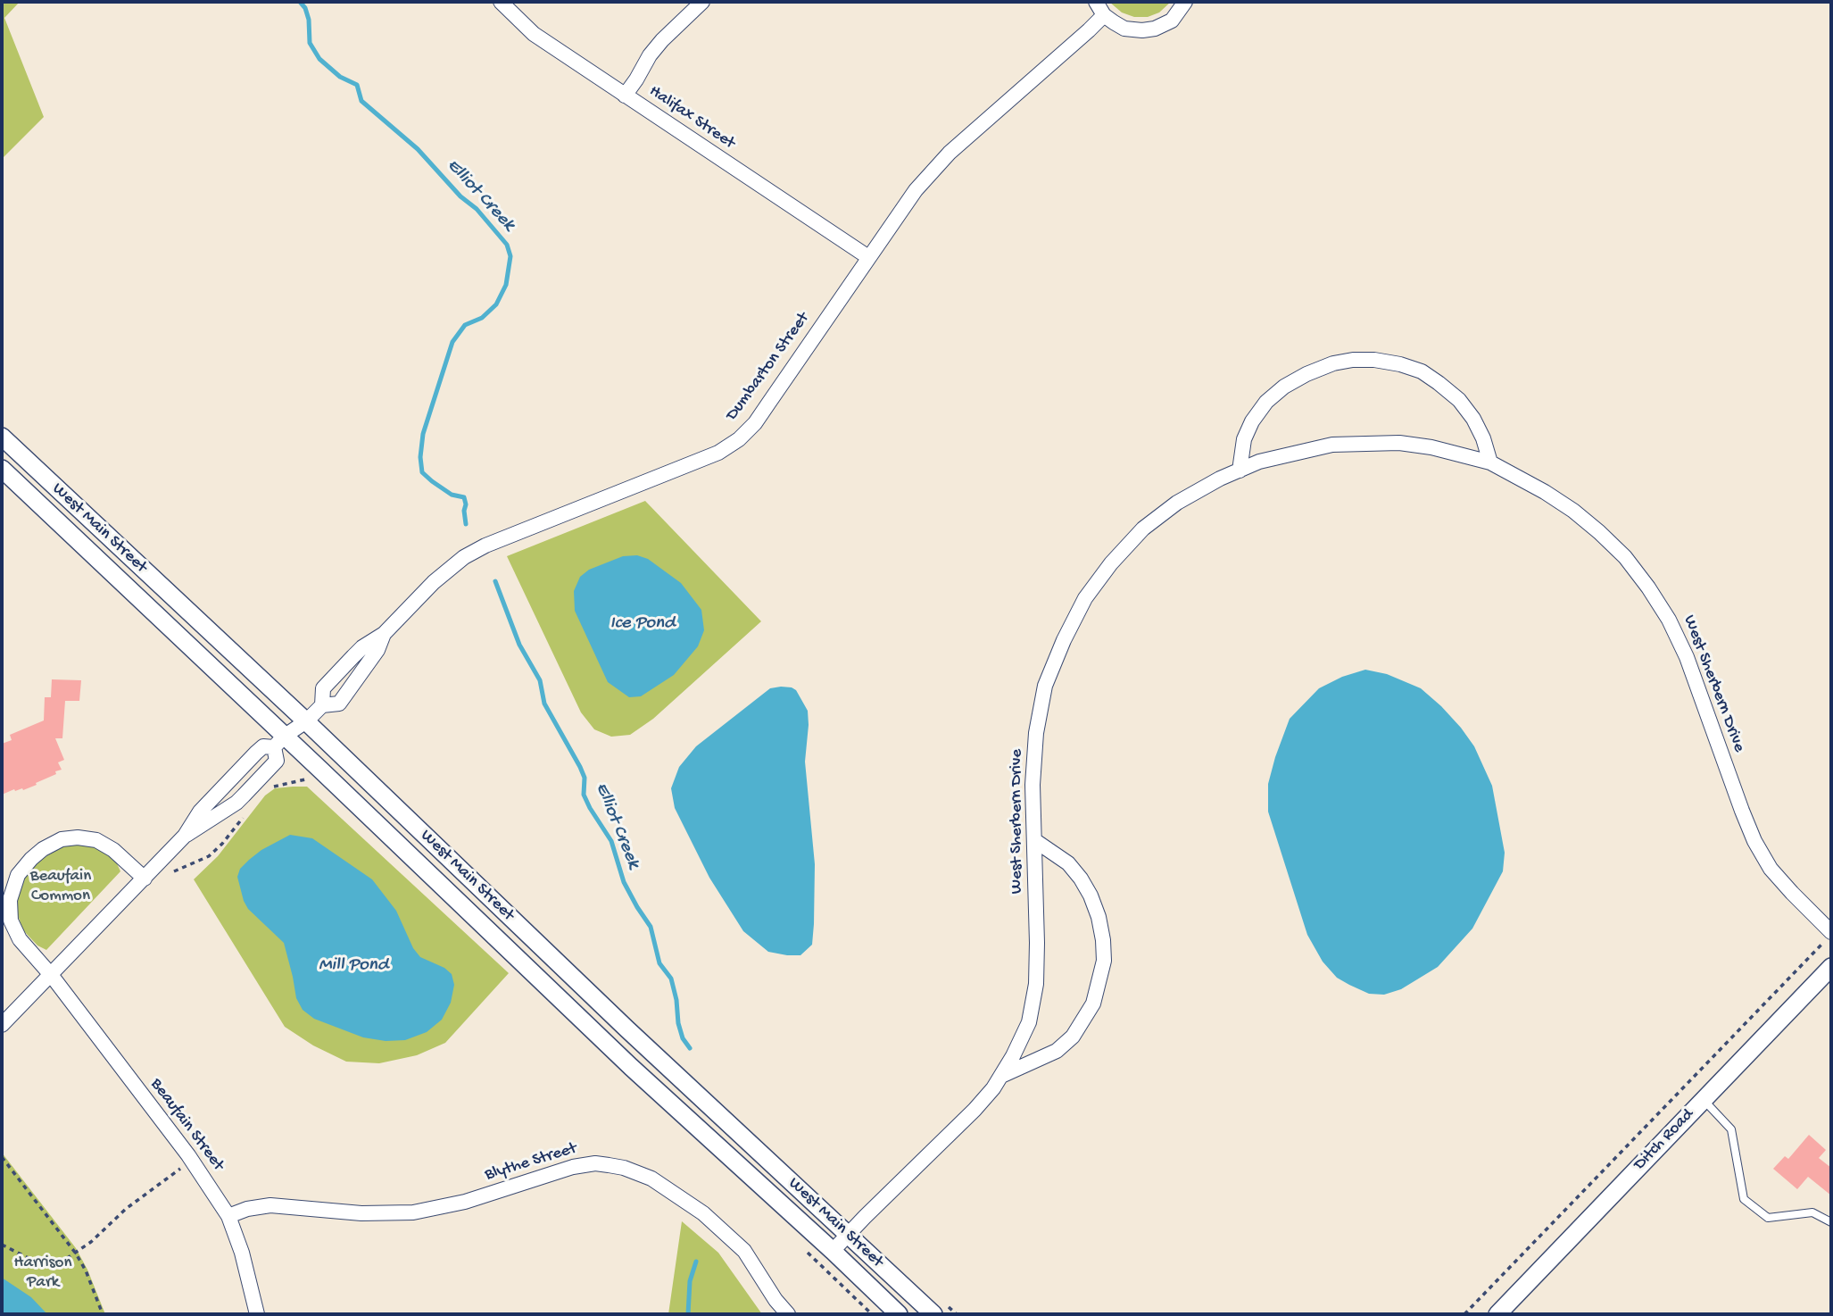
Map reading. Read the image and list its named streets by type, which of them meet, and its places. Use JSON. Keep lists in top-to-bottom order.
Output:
{
  "streets": {
    "street": [
      "Halifax Street",
      "Dumbarton Street",
      "West Main Street",
      "West Sherbern Drive",
      "Beaufain Street",
      "Ditch Road",
      "Blythe Street"
    ]
  },
  "crossings": [
    ["Halifax Street", "Dumbarton Street"],
    ["Dumbarton Street", "West Main Street"],
    ["West Main Street", "West Sherbern Drive"],
    ["Beaufain Street", "Blythe Street"]
  ],
  "water": ["Elliot Creek", "Ice Pond", "Mill Pond"],
  "parks": ["Beaufain Common", "Harrison Park"]
}
